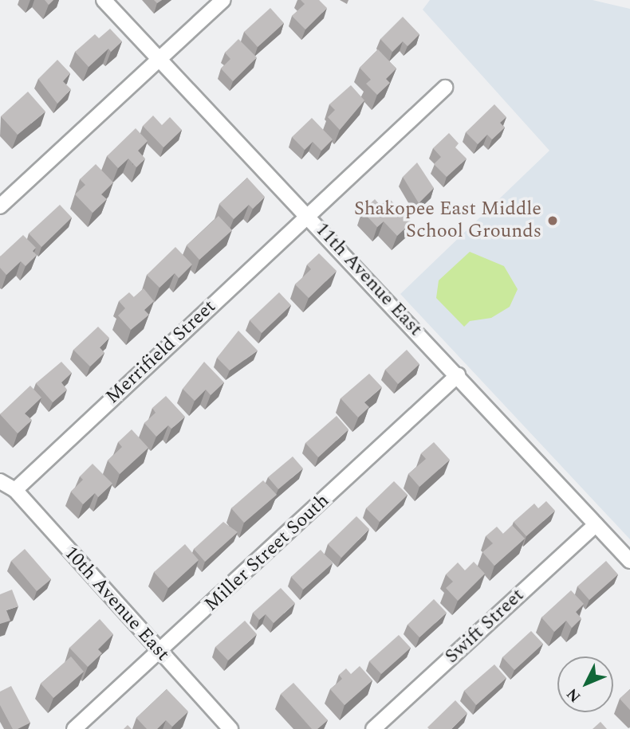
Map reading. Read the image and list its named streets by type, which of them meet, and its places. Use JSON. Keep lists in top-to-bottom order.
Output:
{
  "streets": {
    "street": [
      "11th Avenue East",
      "Merrifield Street",
      "Miller Street South",
      "10th Avenue East",
      "Swift Street"
    ]
  },
  "crossings": [
    ["11th Avenue East", "Merrifield Street"],
    ["11th Avenue East", "Miller Street South"],
    ["11th Avenue East", "Swift Street"],
    ["Merrifield Street", "10th Avenue East"],
    ["Miller Street South", "10th Avenue East"]
  ],
  "places": ["Shakopee East Middle School Grounds"],
  "north": "bottom left"
}
